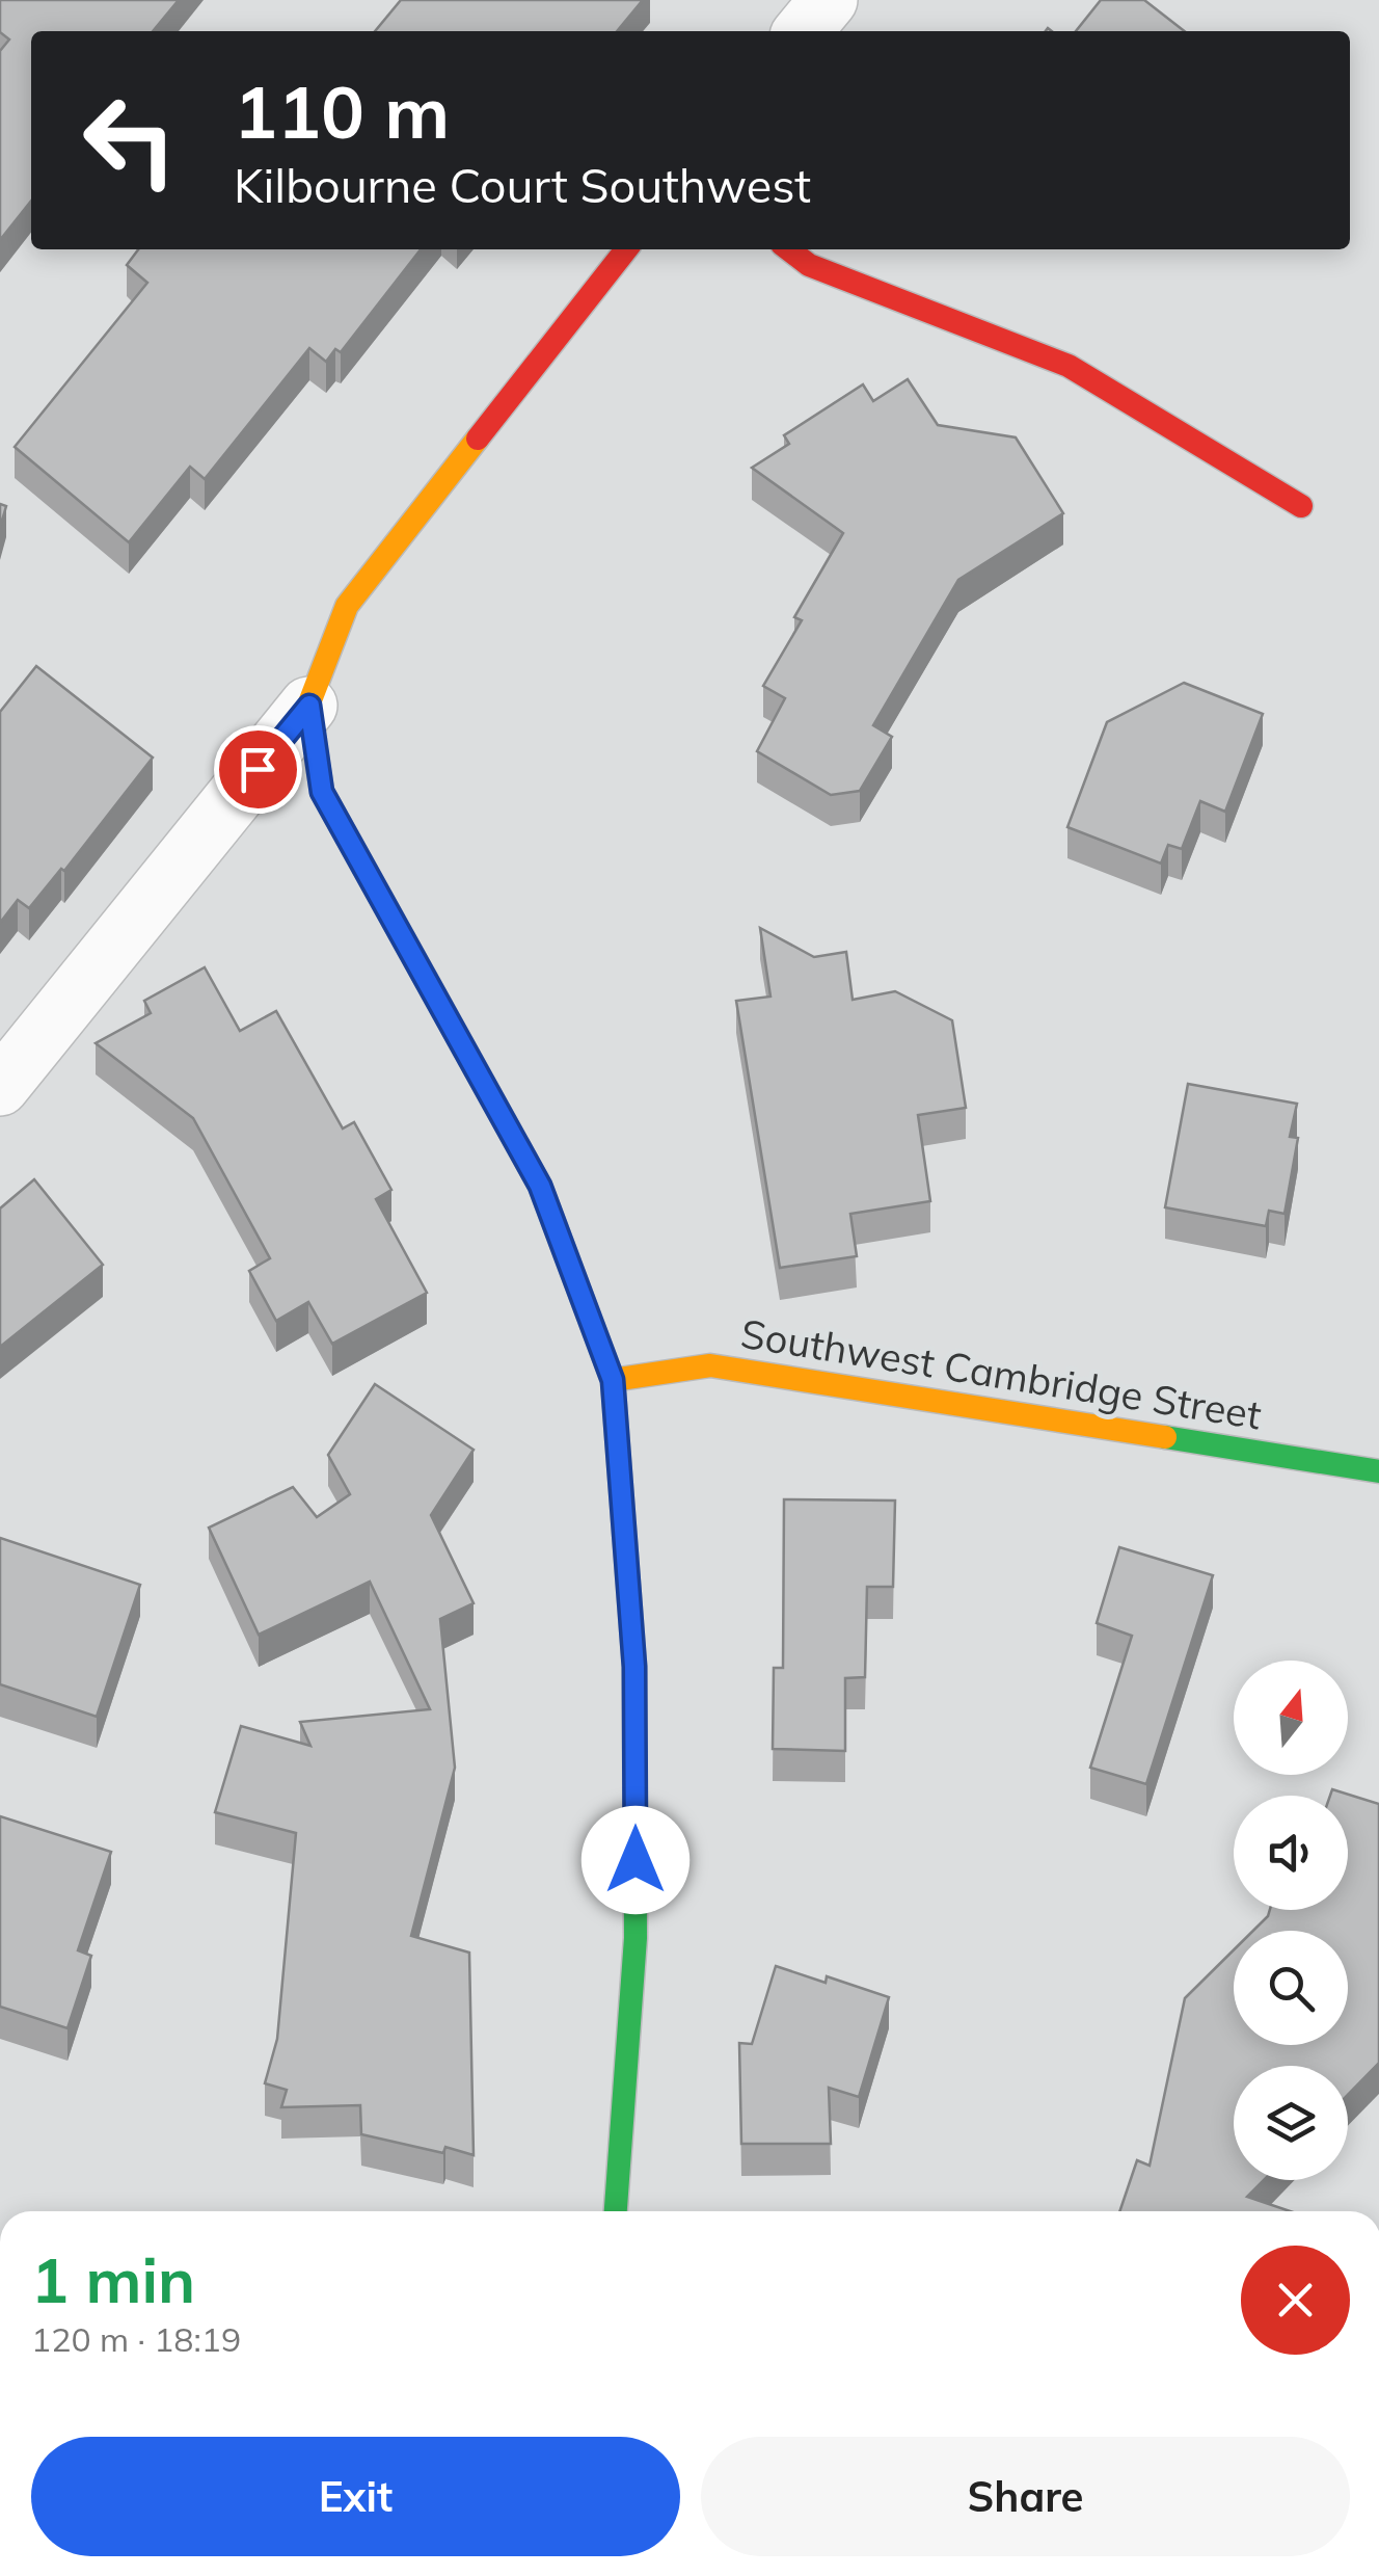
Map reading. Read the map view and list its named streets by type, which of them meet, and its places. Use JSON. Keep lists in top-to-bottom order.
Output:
{
  "streets": {
    "street": ["Southwest Cambridge Street"]
  },
  "north": "top",
  "page": {
    "turn": ["110 m", "Kilbourne Court Southwest"],
    "heading": ["1 min", "120 m · 18:19"],
    "buttons": ["Exit", "Share"]
  }
}
